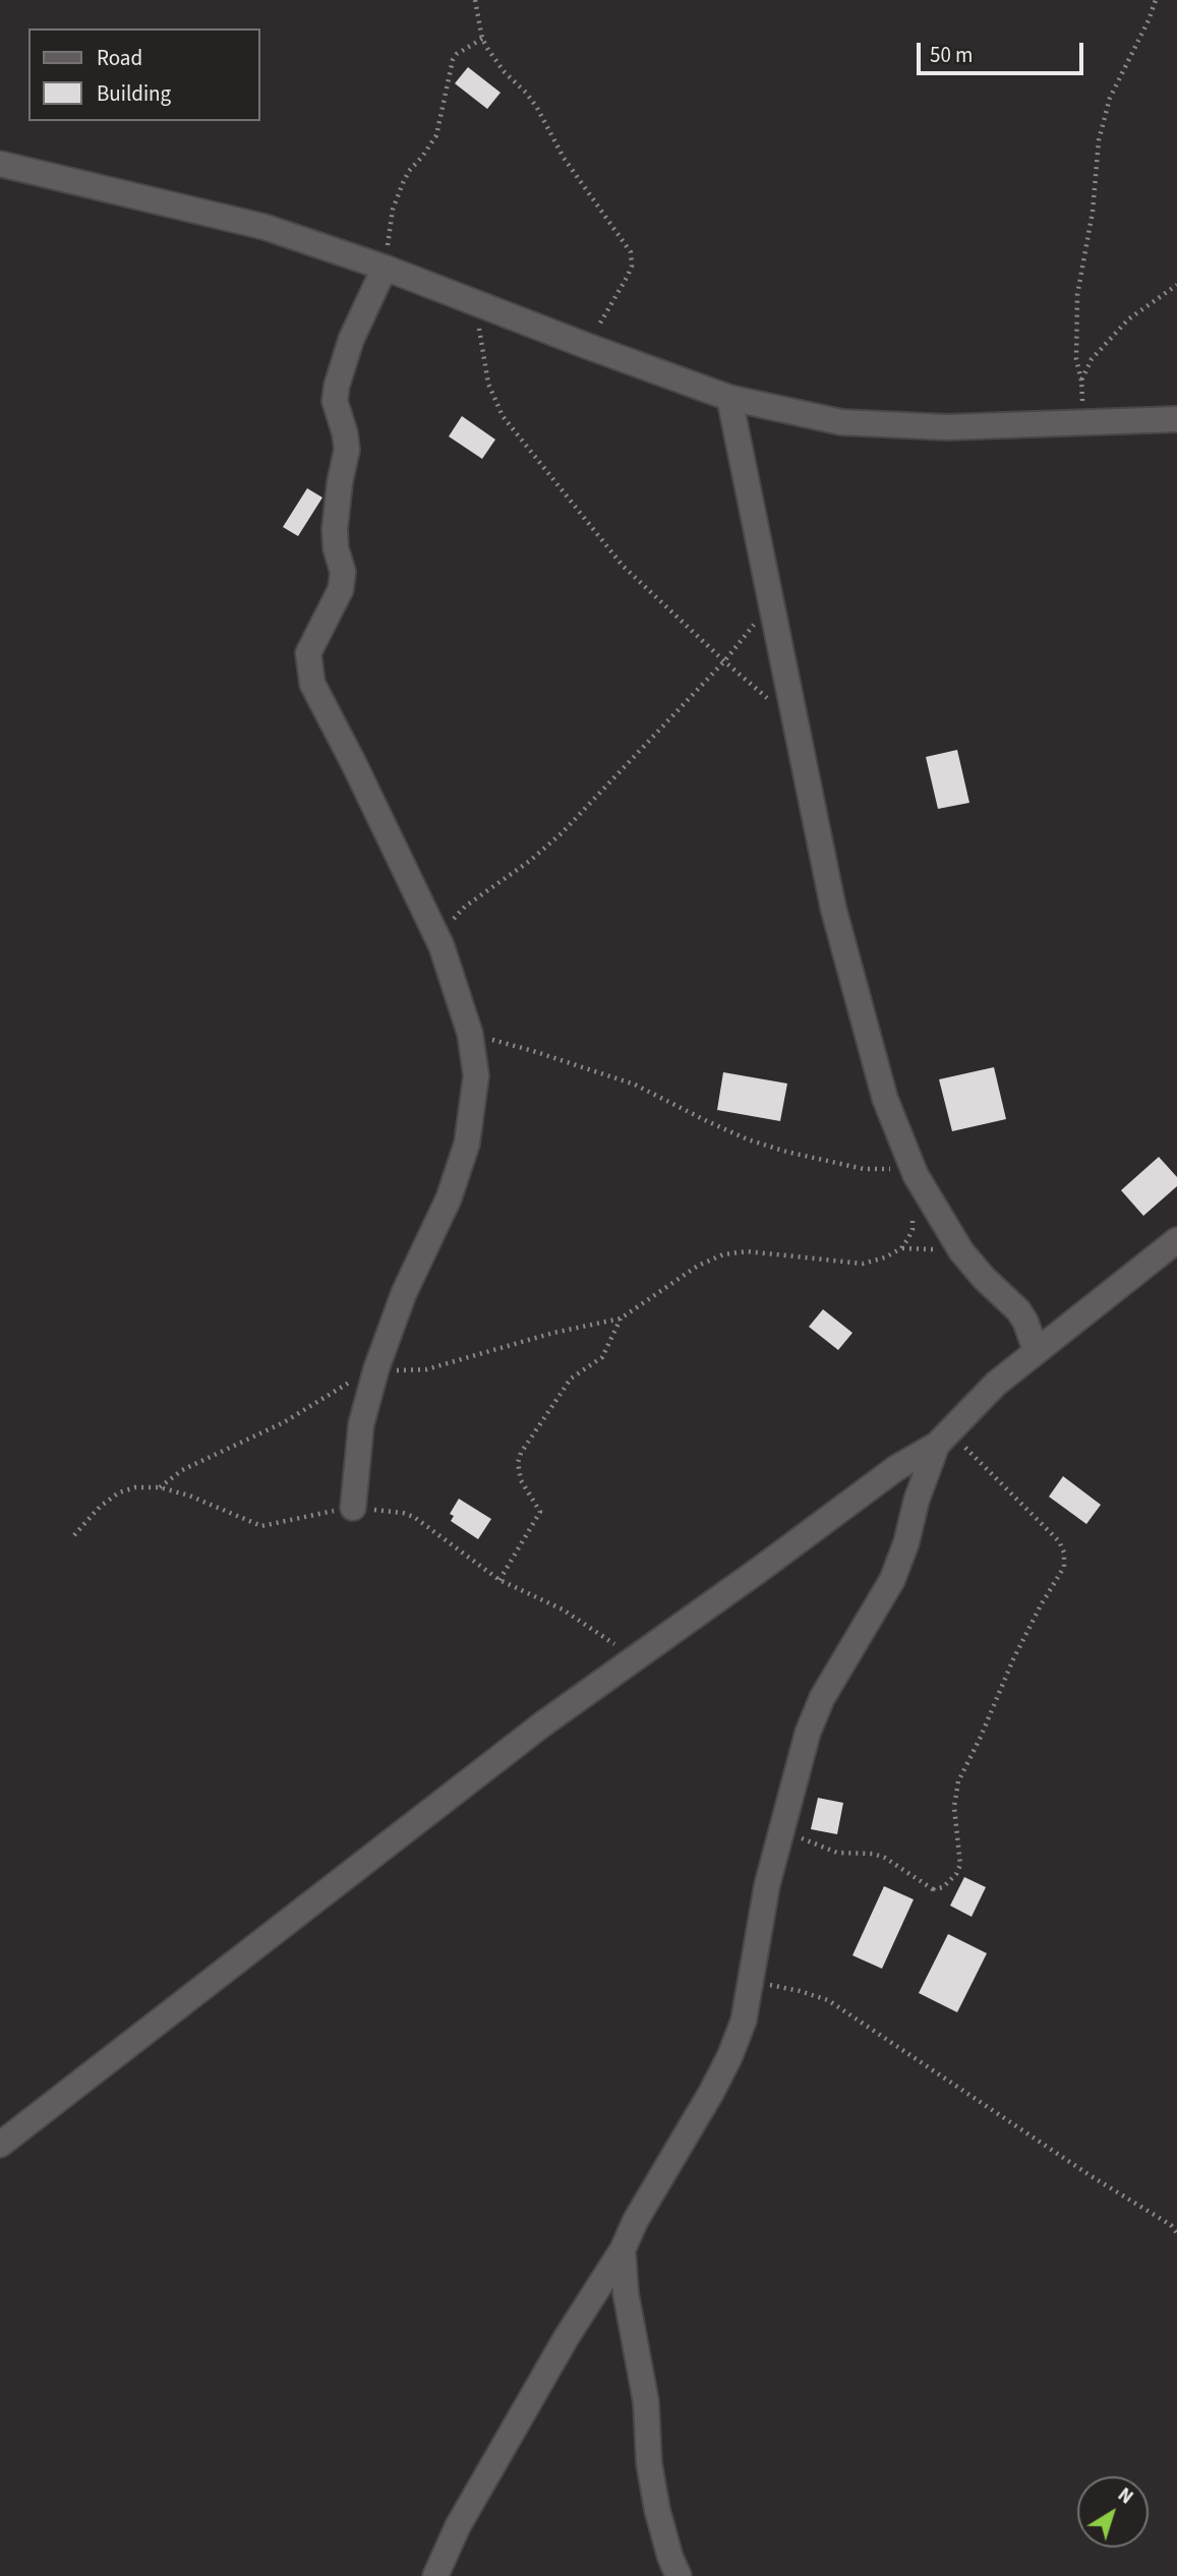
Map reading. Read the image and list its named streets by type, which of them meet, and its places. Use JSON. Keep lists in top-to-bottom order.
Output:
{
  "legend": ["Road", "Building"],
  "scale_bar": "50 m",
  "north": "top right"
}
